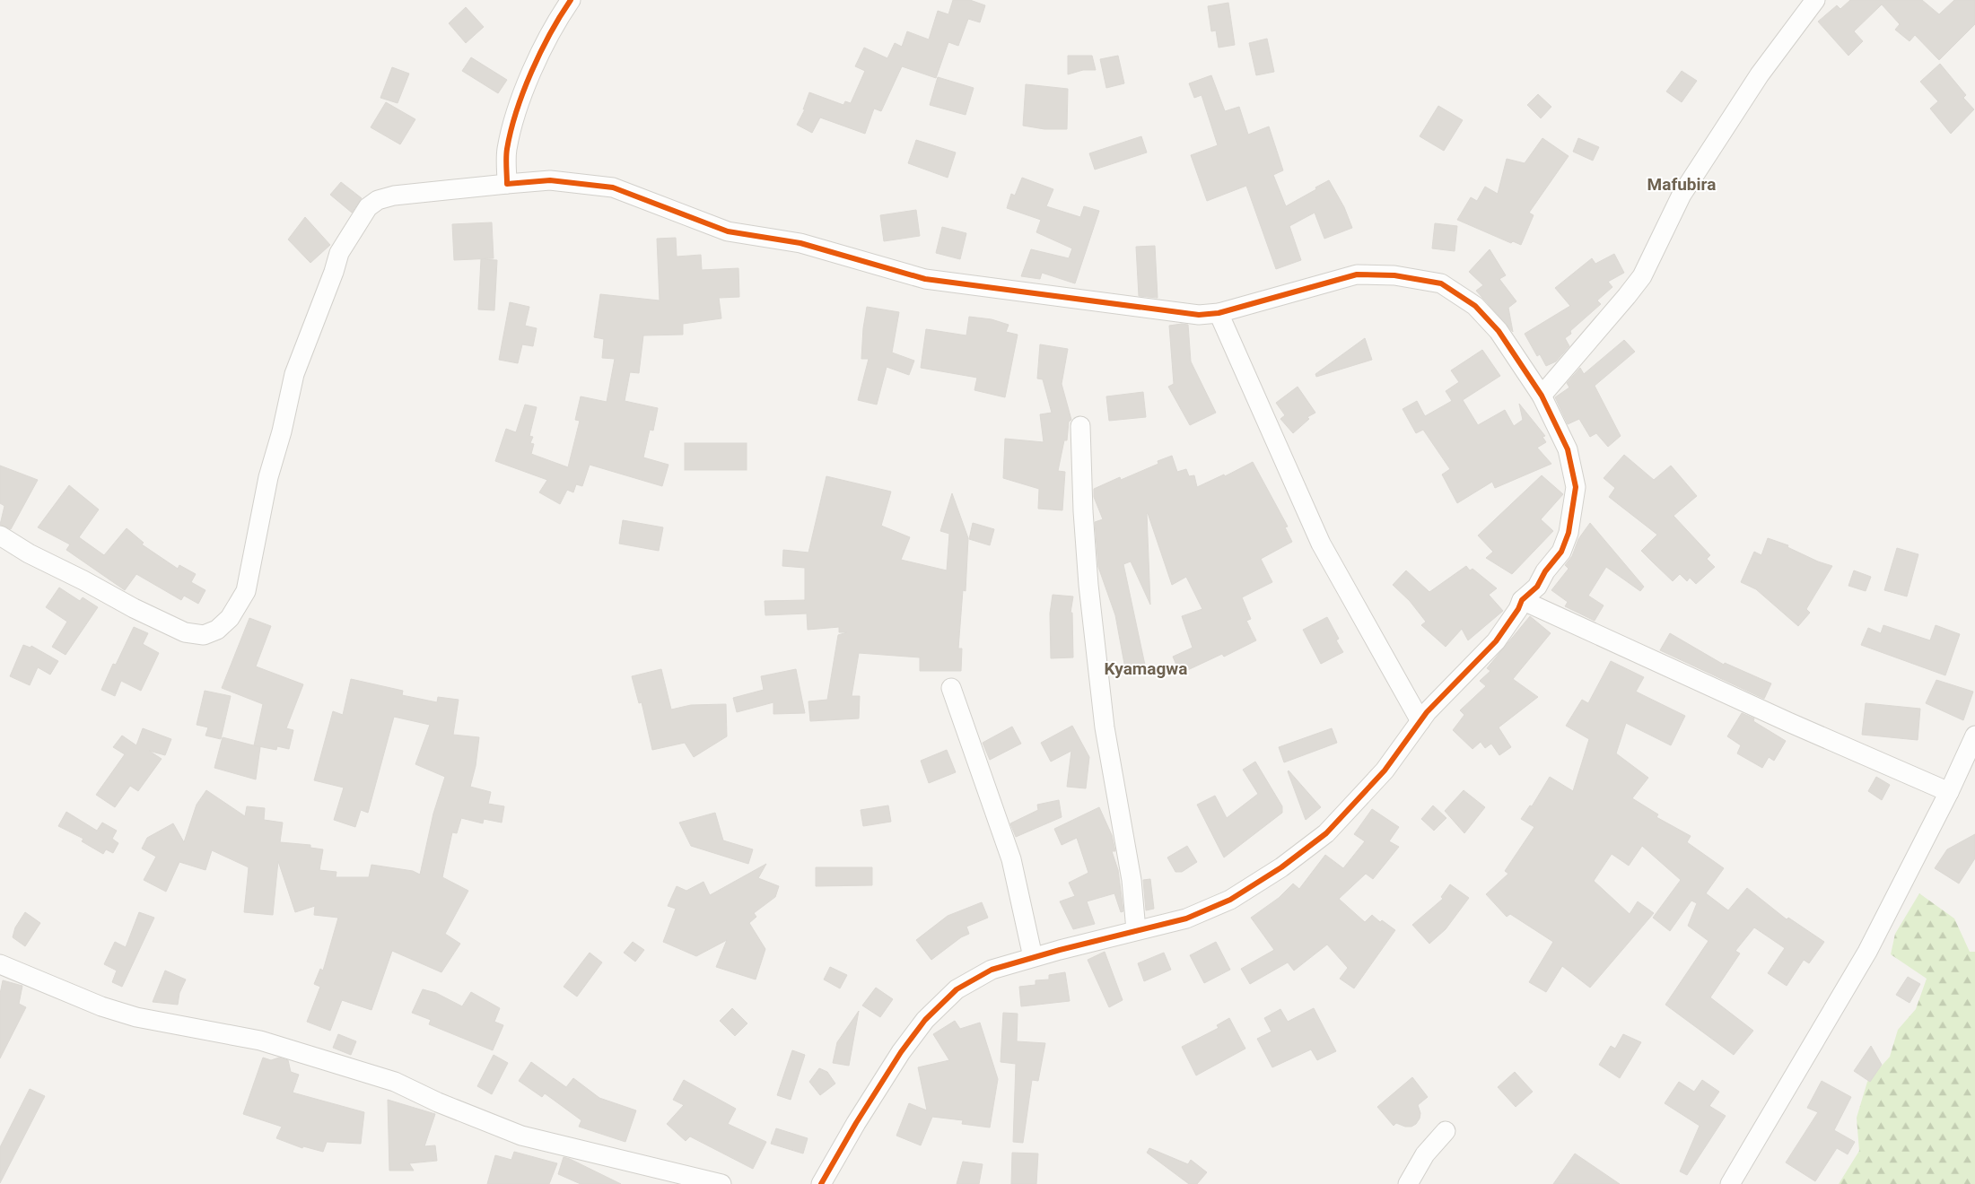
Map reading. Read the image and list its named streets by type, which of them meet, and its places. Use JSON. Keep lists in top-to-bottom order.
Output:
{
  "districts": ["Mafubira", "Kyamagwa"]
}
